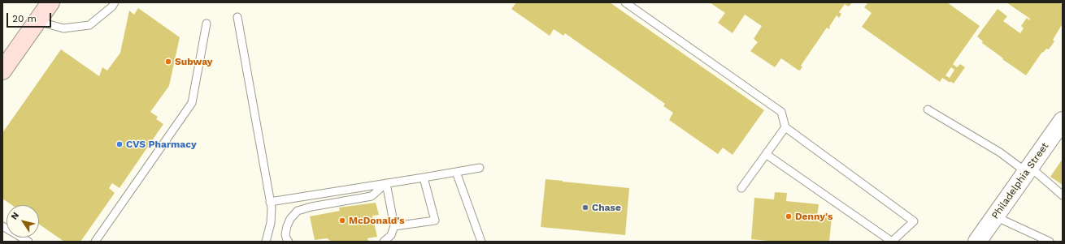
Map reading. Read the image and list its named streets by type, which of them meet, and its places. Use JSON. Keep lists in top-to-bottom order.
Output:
{
  "streets": {
    "street": ["Philadelphia Street"]
  },
  "places": [
    "Subway",
    "CVS Pharmacy",
    "Chase",
    "Denny's",
    "McDonald's"
  ],
  "scale_bar": "20 m",
  "north": "top left"
}
